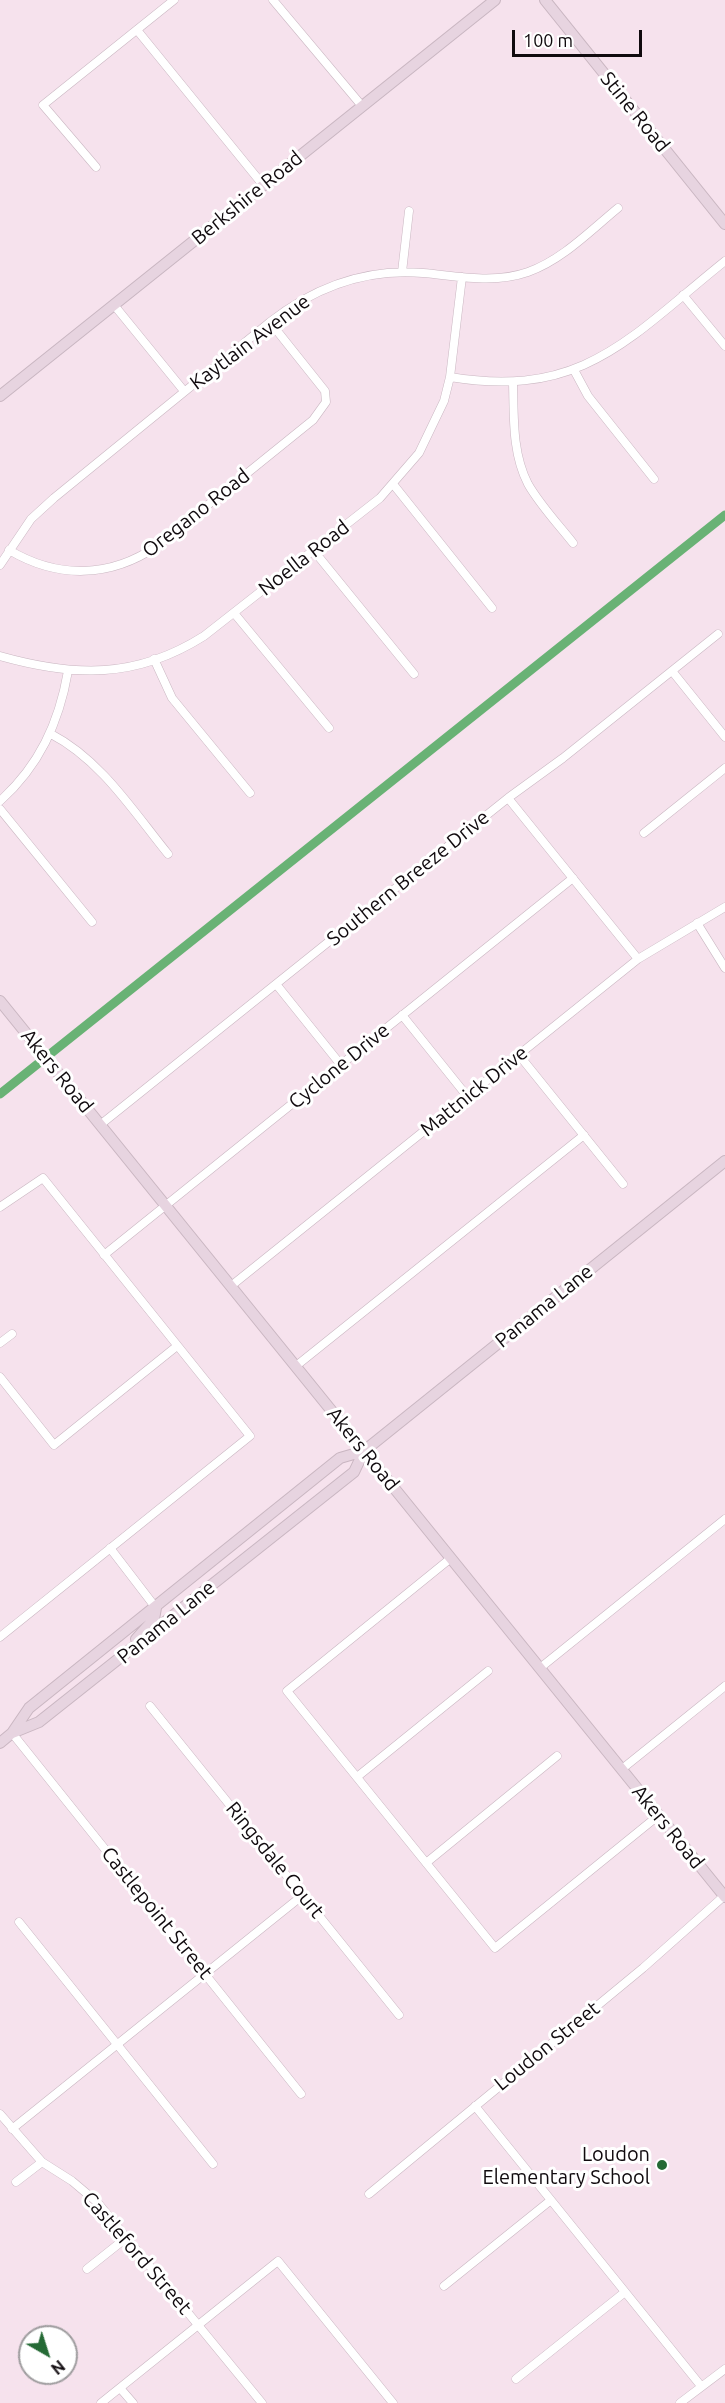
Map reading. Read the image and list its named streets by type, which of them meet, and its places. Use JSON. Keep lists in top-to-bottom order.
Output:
{
  "streets": {
    "street": [
      "Stine Road",
      "Berkshire Road",
      "Kaytlain Avenue",
      "Oregano Road",
      "Noella Road",
      "Southern Breeze Drive",
      "Cyclone Drive",
      "Akers Road",
      "Mattnick Drive",
      "Panama Lane",
      "Ringsdale Court",
      "Castlepoint Street",
      "Loudon Street",
      "Castleford Street"
    ]
  },
  "crossings": [
    ["Kaytlain Avenue", "Oregano Road"],
    ["Kaytlain Avenue", "Noella Road"],
    ["Southern Breeze Drive", "Akers Road"],
    ["Cyclone Drive", "Akers Road"],
    ["Akers Road", "Mattnick Drive"],
    ["Akers Road", "Panama Lane"],
    ["Akers Road", "Loudon Street"],
    ["Panama Lane", "Castlepoint Street"]
  ],
  "places": ["Loudon Elementary School"],
  "scale_bar": "100 m",
  "north": "bottom right"
}
